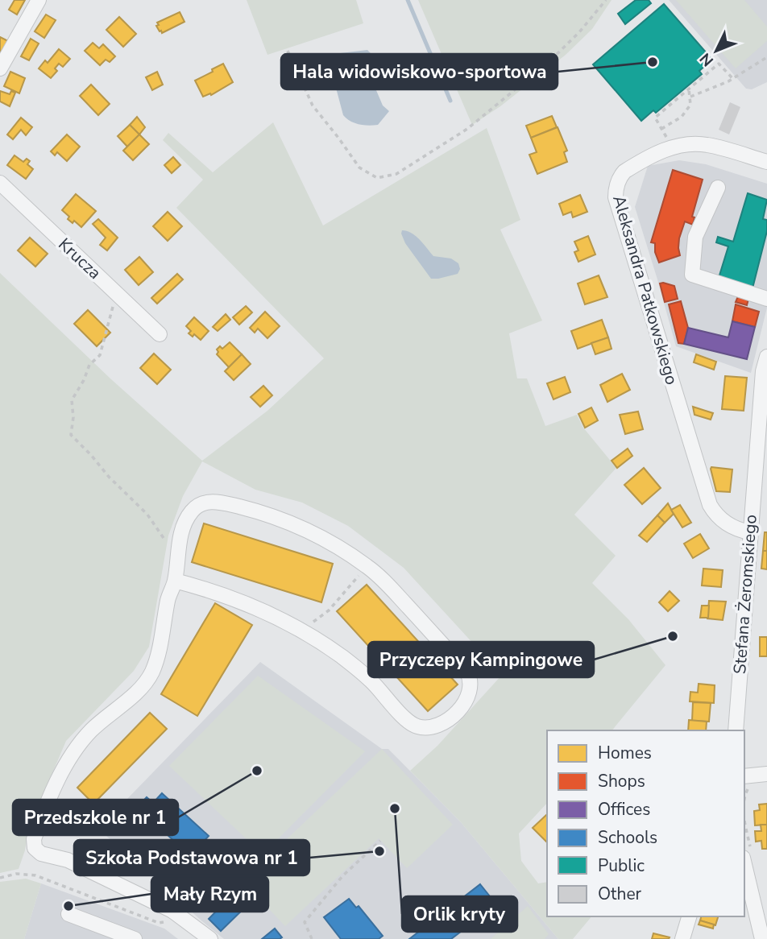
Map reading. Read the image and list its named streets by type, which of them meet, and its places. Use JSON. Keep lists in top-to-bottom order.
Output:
{
  "streets": {
    "street": ["Krucza", "Aleksandra Patkowskiego", "Stefana Żeromskiego"]
  },
  "crossings": [
    ["Aleksandra Patkowskiego", "Stefana Żeromskiego"]
  ],
  "places": [
    "Hala widowiskowo-sportowa",
    "Przyczepy Kampingowe",
    "Przedszkole nr 1",
    "Orlik kryty",
    "Szkoła Podstawowa nr 1",
    "Mały Rzym"
  ],
  "legend": [
    "Homes",
    "Shops",
    "Offices",
    "Schools",
    "Public",
    "Other"
  ],
  "north": "bottom left"
}
